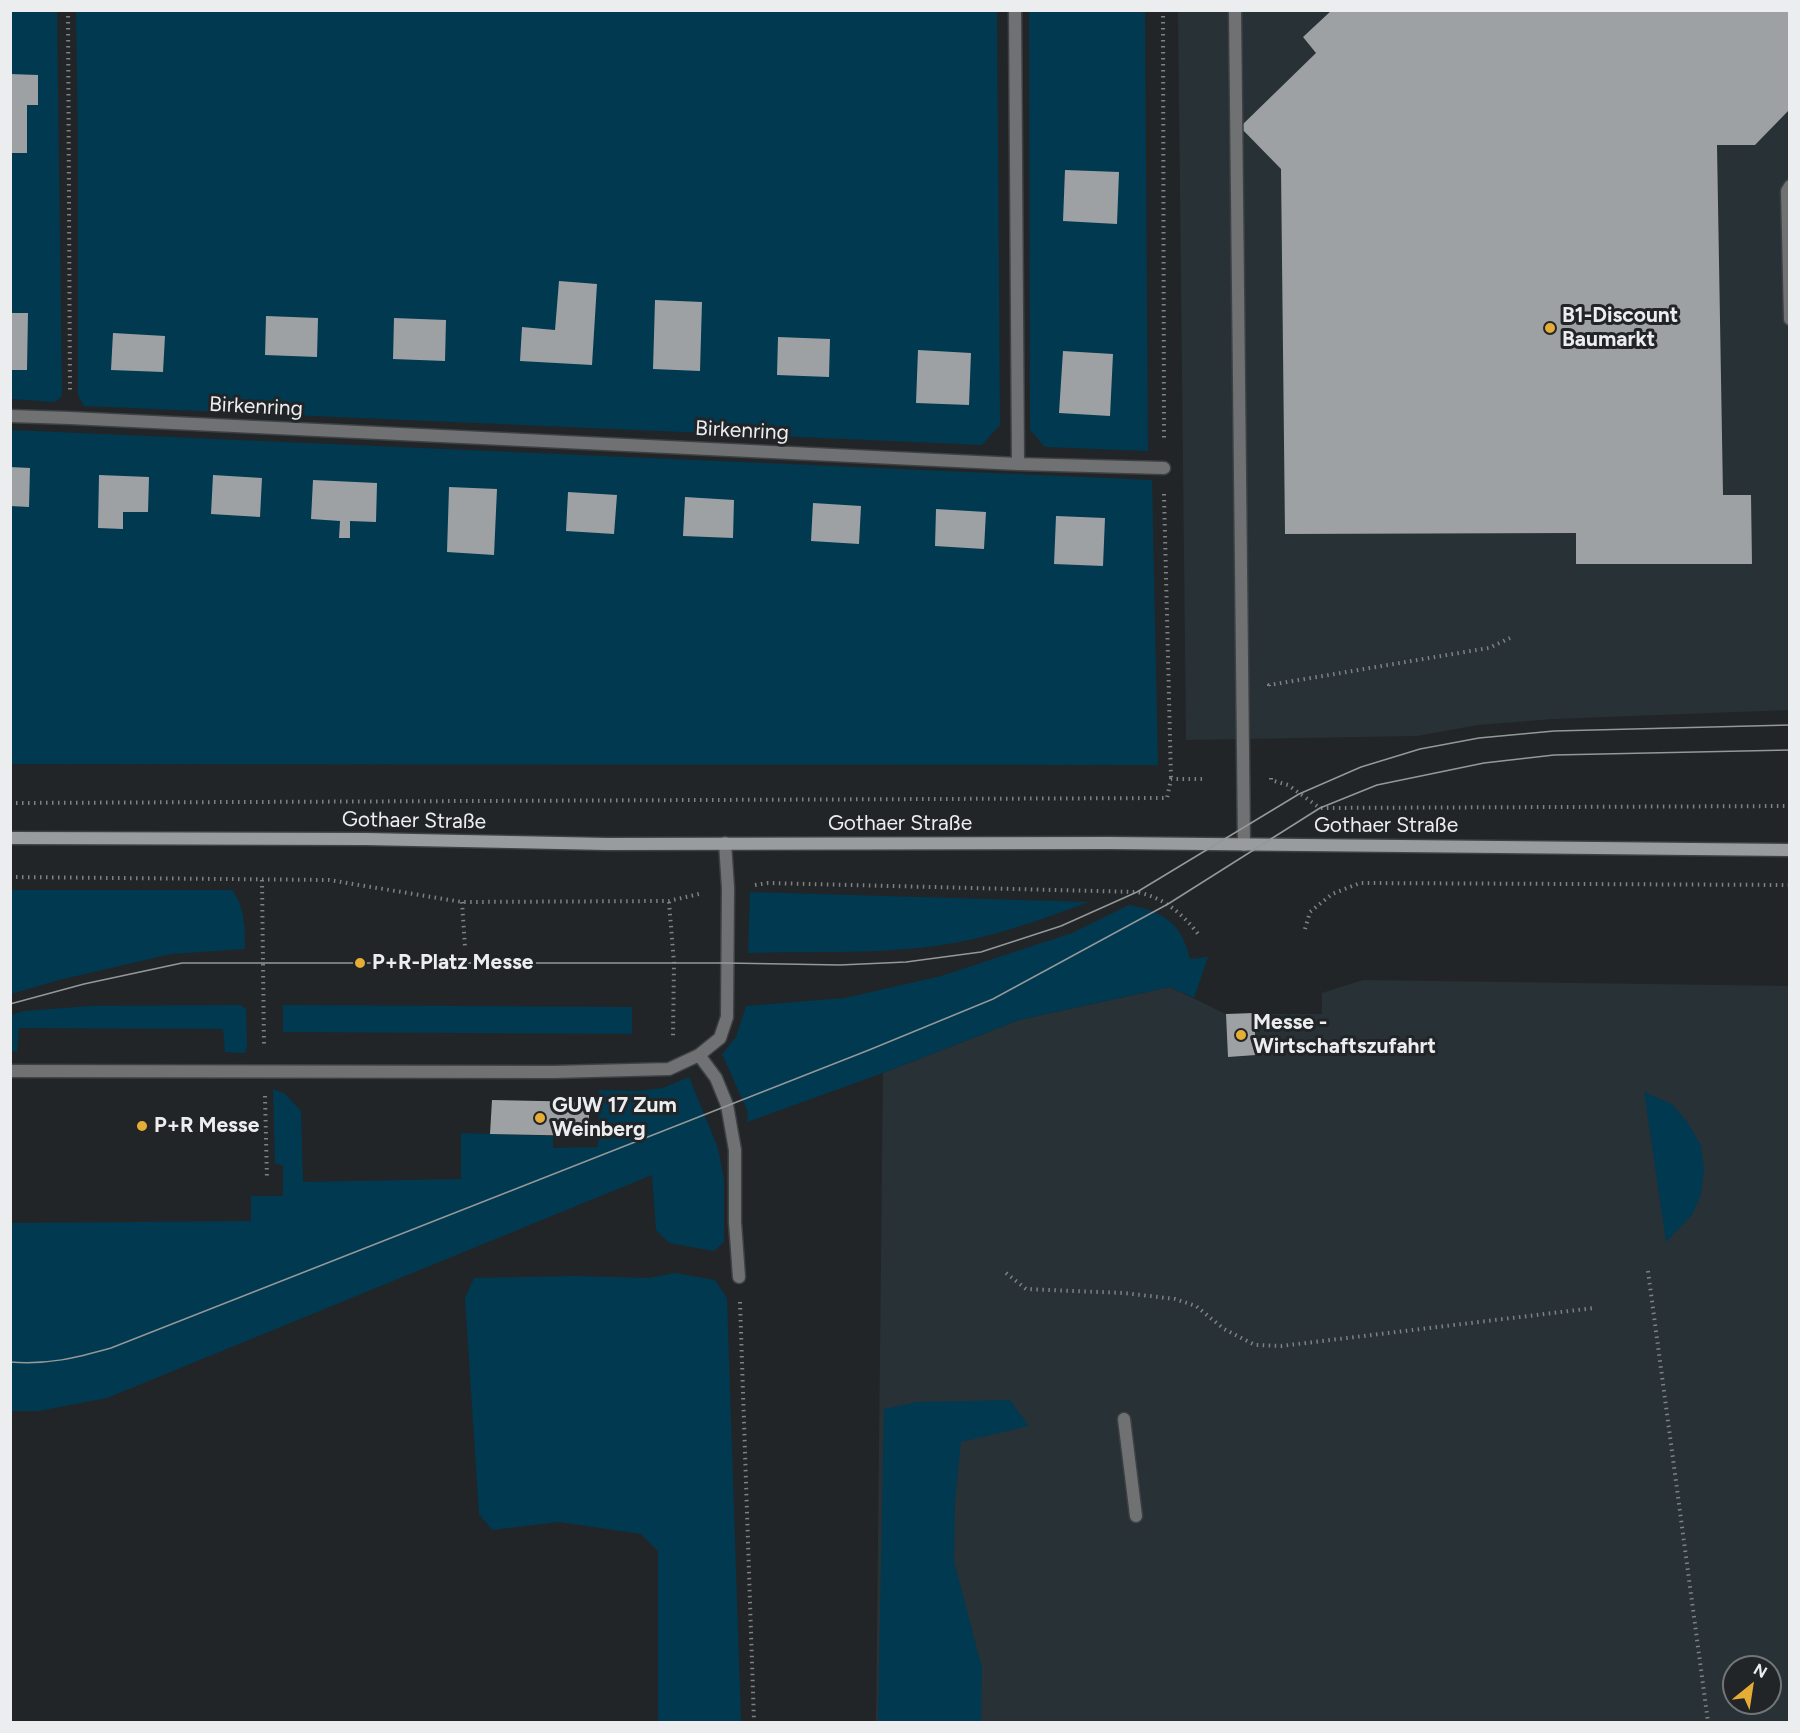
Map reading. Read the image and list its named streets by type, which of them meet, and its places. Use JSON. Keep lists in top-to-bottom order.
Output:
{
  "streets": {
    "main road": ["Gothaer Straße"],
    "street": ["Birkenring"]
  },
  "places": [
    "B1-Discount Baumarkt",
    "P+R-Platz Messe",
    "Messe - Wirtschaftszufahrt",
    "GUW 17 Zum Weinberg",
    "P+R Messe"
  ],
  "north": "top right"
}
